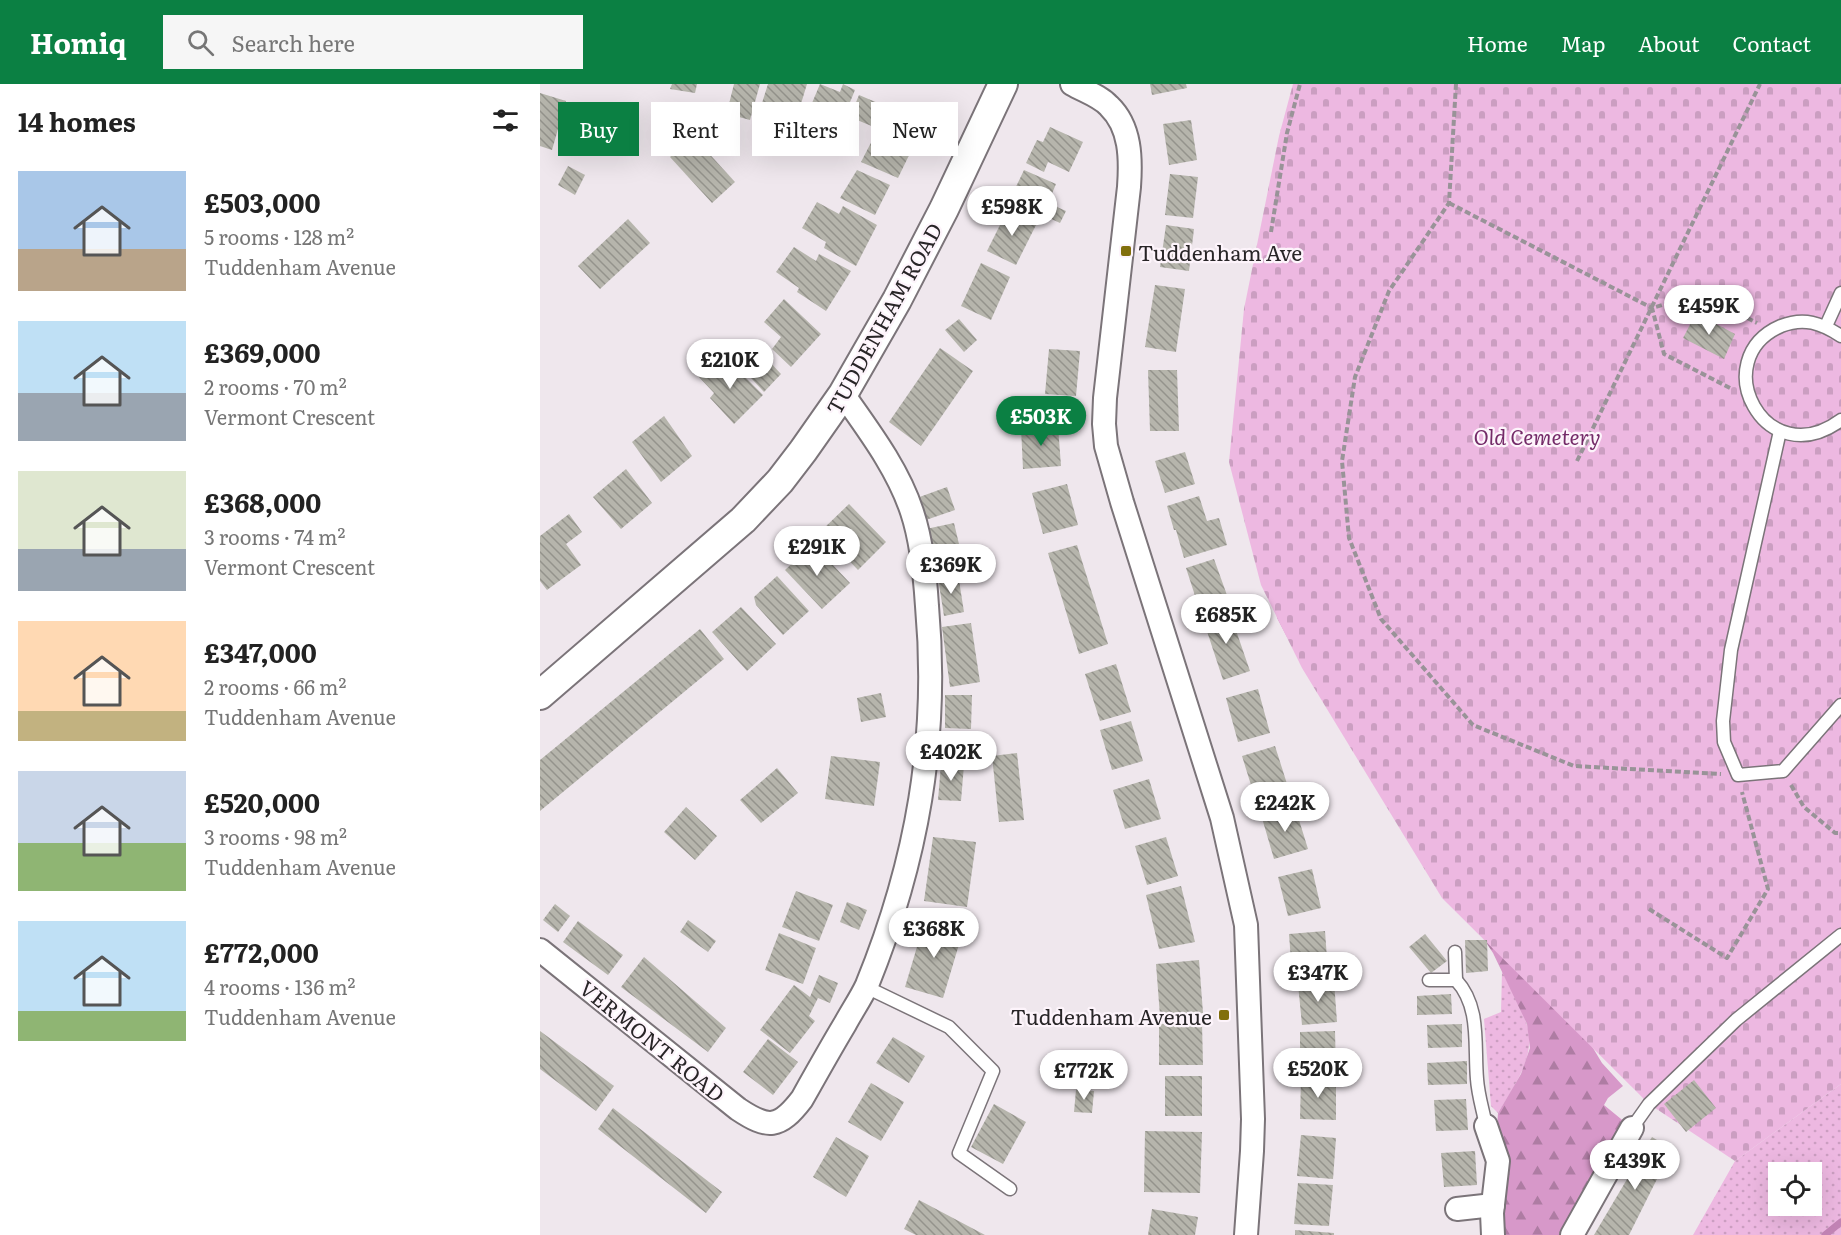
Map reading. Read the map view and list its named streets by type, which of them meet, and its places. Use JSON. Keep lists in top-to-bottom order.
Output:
{
  "streets": {
    "street": ["TUDDENHAM ROAD", "VERMONT ROAD"]
  },
  "parks": ["Old Cemetery"],
  "places": {
    "transit": ["Tuddenham Ave", "Tuddenham Avenue"]
  },
  "page": {
    "header": "Homiq",
    "search": "Search here",
    "nav": [
      "Home",
      "Map",
      "About",
      "Contact"
    ],
    "heading": "14 homes",
    "chip": [
      "Buy",
      "Rent",
      "Filters",
      "New"
    ],
    "list": [
      {
        "name": "£503,000",
        "note": "5 rooms · 128 m² · Tuddenham Avenue"
      },
      {
        "name": "£369,000",
        "note": "2 rooms · 70 m² · Vermont Crescent"
      },
      {
        "name": "£368,000",
        "note": "3 rooms · 74 m² · Vermont Crescent"
      },
      {
        "name": "£347,000",
        "note": "2 rooms · 66 m² · Tuddenham Avenue"
      },
      {
        "name": "£520,000",
        "note": "3 rooms · 98 m² · Tuddenham Avenue"
      },
      {
        "name": "£772,000",
        "note": "4 rooms · 136 m² · Tuddenham Avenue"
      }
    ],
    "price": [
      "£598K",
      "£459K",
      "£210K",
      "£503K",
      "£291K",
      "£369K",
      "£685K",
      "£402K",
      "£242K",
      "£368K",
      "£347K",
      "£520K",
      "£772K",
      "£439K"
    ]
  }
}
